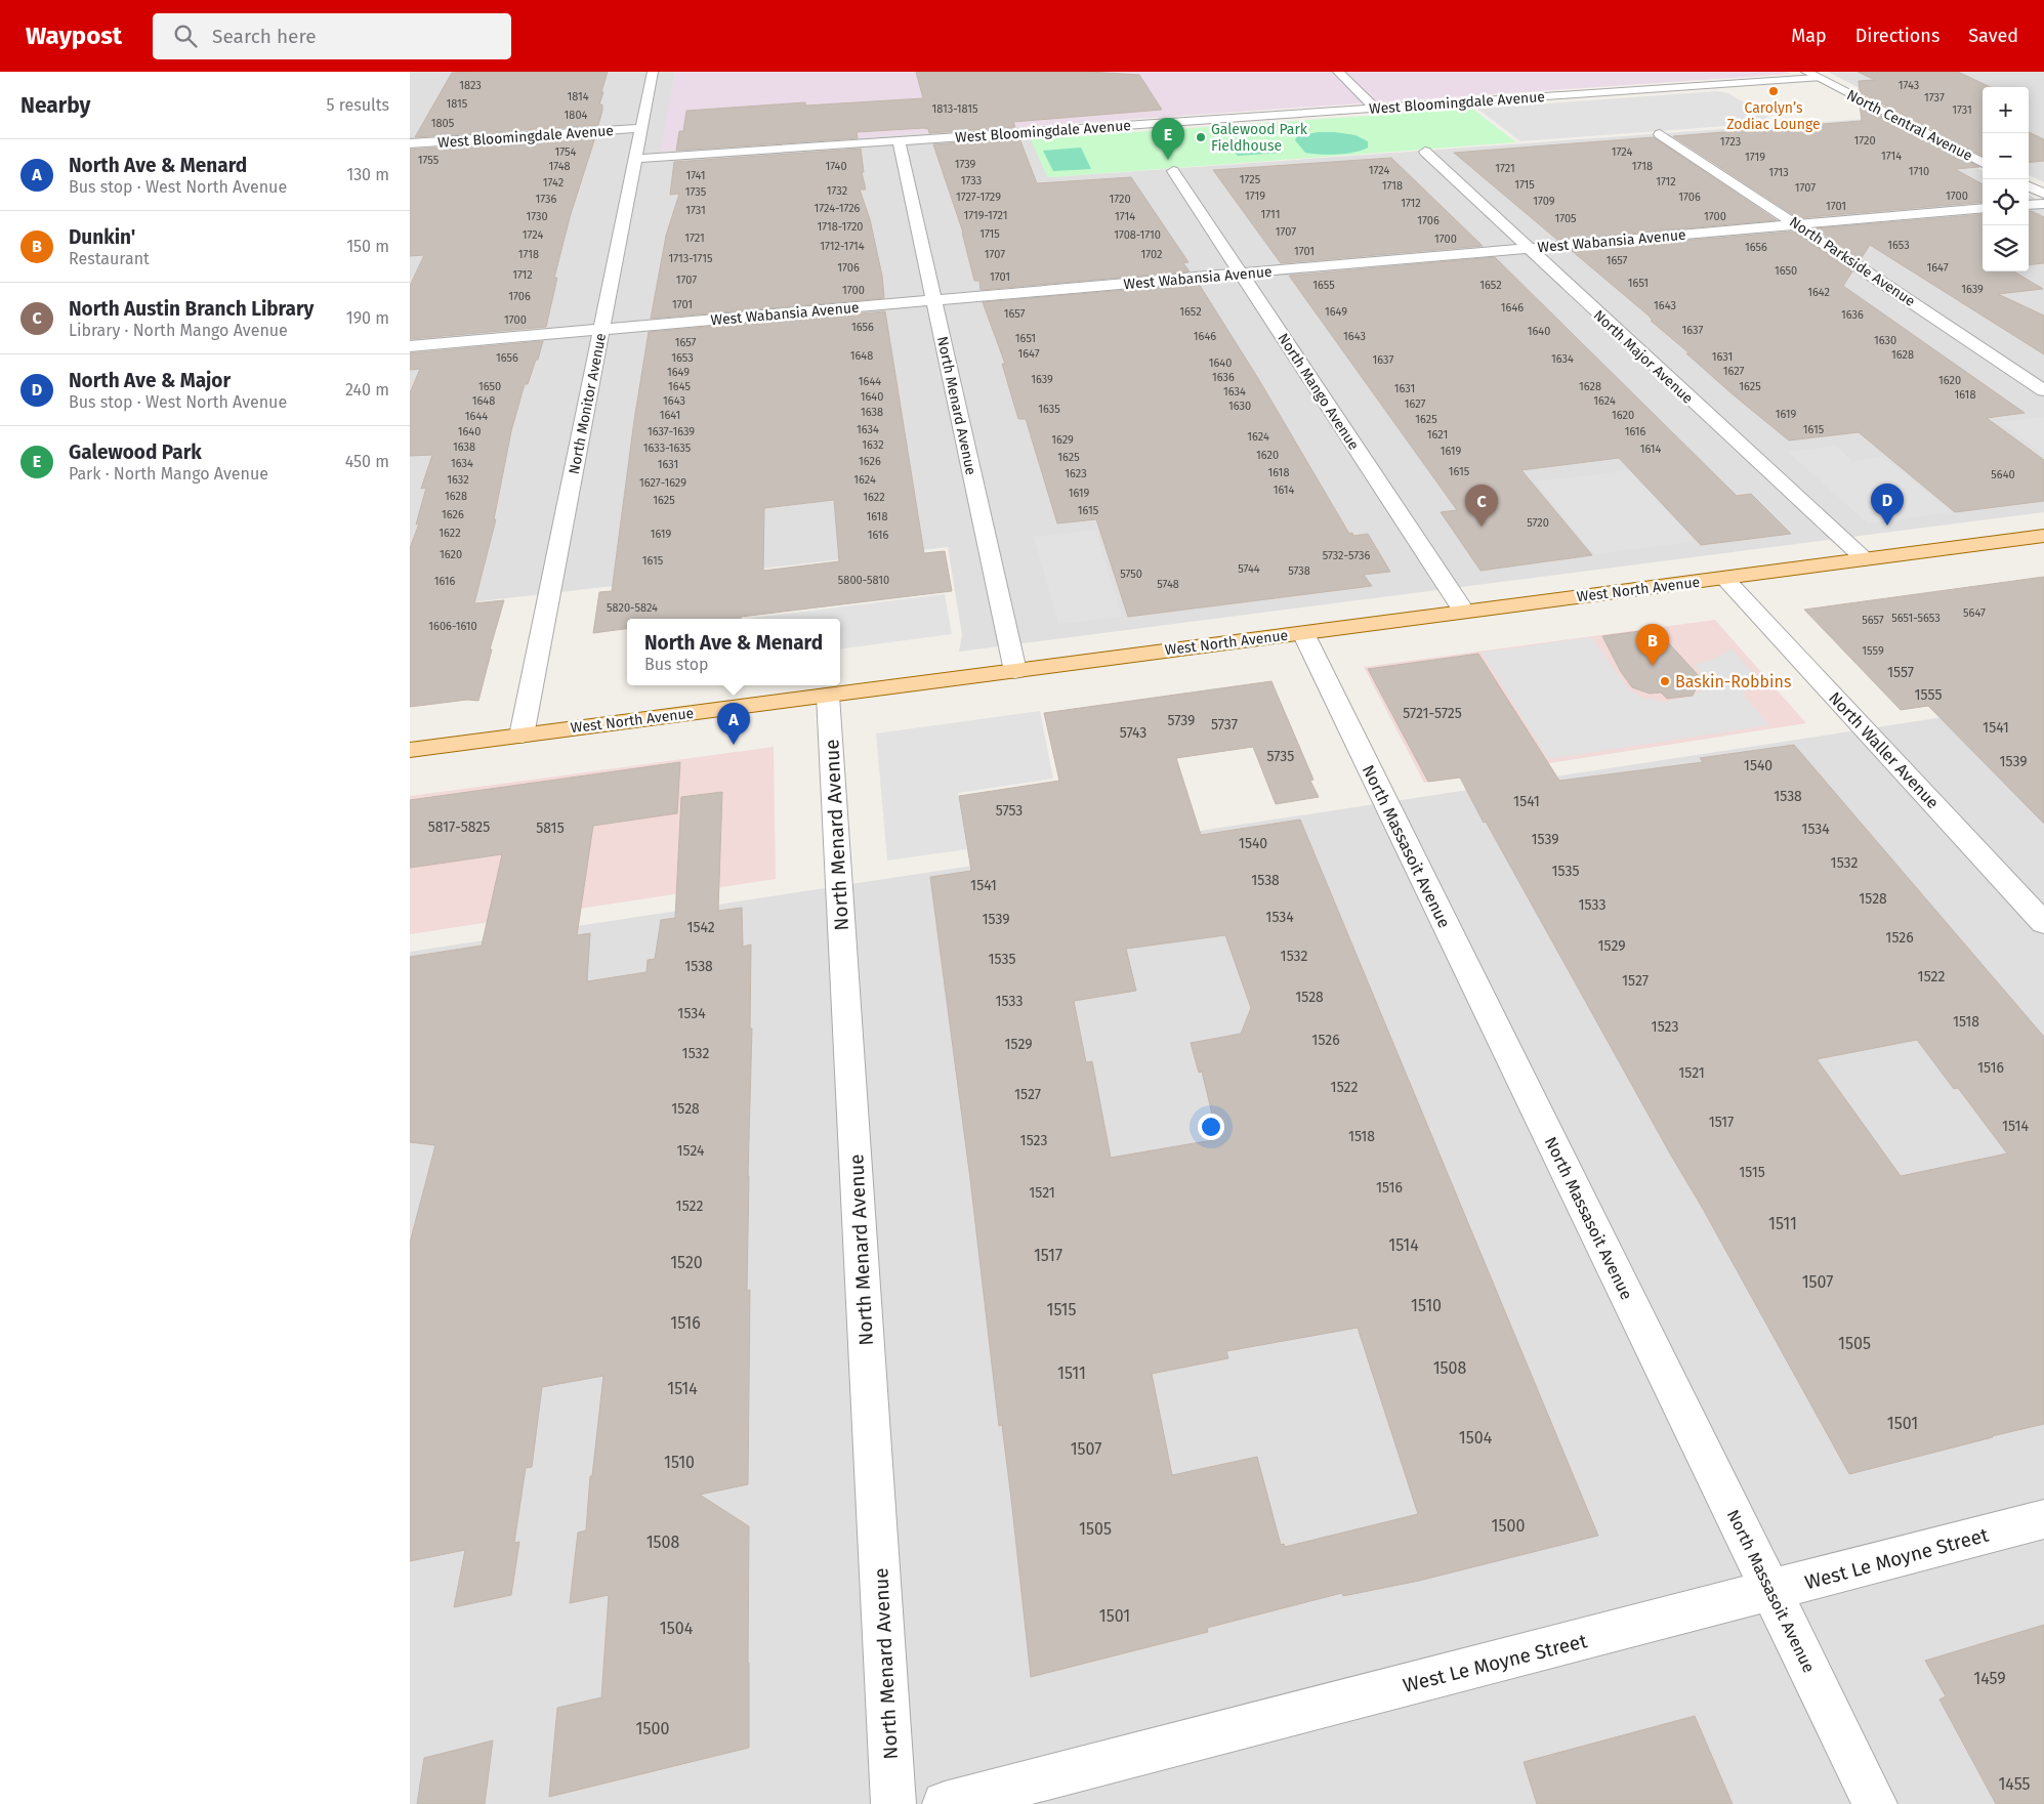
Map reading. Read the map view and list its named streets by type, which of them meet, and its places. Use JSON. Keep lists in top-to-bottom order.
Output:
{
  "streets": {
    "main road": ["West North Avenue"],
    "street": [
      "West Bloomingdale Avenue",
      "North Central Avenue",
      "West Wabansia Avenue",
      "North Parkside Avenue",
      "North Major Avenue",
      "North Mango Avenue",
      "North Monitor Avenue",
      "North Menard Avenue",
      "North Waller Avenue",
      "North Massasoit Avenue",
      "West Le Moyne Street"
    ]
  },
  "crossings": [
    ["West Bloomingdale Avenue", "North Central Avenue"],
    ["West Bloomingdale Avenue", "North Monitor Avenue"],
    ["West Bloomingdale Avenue", "North Menard Avenue"],
    ["West Wabansia Avenue", "North Parkside Avenue"],
    ["West Wabansia Avenue", "North Major Avenue"],
    ["West Wabansia Avenue", "North Mango Avenue"],
    ["West Wabansia Avenue", "North Monitor Avenue"],
    ["West Wabansia Avenue", "North Menard Avenue"],
    ["North Major Avenue", "West North Avenue"],
    ["North Mango Avenue", "West North Avenue"],
    ["North Monitor Avenue", "West North Avenue"],
    ["North Menard Avenue", "West North Avenue"],
    ["West North Avenue", "North Waller Avenue"],
    ["West North Avenue", "North Massasoit Avenue"],
    ["North Massasoit Avenue", "West Le Moyne Street"]
  ],
  "places": ["Carolyn’s Zodiac Lounge", "Galewood Park Fieldhouse", "Baskin-Robbins"],
  "house_numbers": [
    "1823",
    "1743",
    "1814",
    "1737",
    "1815",
    "1813-1815",
    "1731",
    "1804",
    "1805",
    "1720",
    "1723",
    "1754",
    "1724",
    "1714",
    "1719",
    "1755",
    "1739",
    "1748",
    "1740",
    "1718",
    "1721",
    "1724",
    "1710",
    "1713",
    "1741",
    "1725",
    "1733",
    "1712",
    "1742",
    "1715",
    "1718",
    "1707",
    "1732",
    "1735",
    "1719",
    "1700",
    "1727-1729",
    "1706",
    "1736",
    "1720",
    "1709",
    "1712",
    "1701",
    "1724-1726",
    "1731",
    "1711",
    "1719-1721",
    "1730",
    "1714",
    "1700",
    "1705",
    "1706",
    "1718-1720",
    "1707",
    "1715",
    "1724",
    "1708-1710",
    "1721",
    "1700",
    "1653",
    "1712-1714",
    "1656",
    "1701",
    "1718",
    "1707",
    "1702",
    "1713-1715",
    "1657",
    "1706",
    "1647",
    "1650",
    "1712",
    "1701",
    "1707",
    "1651",
    "1655",
    "1652",
    "1639",
    "1700",
    "1642",
    "1706",
    "1701",
    "1643",
    "1646",
    "1652",
    "1649",
    "1657",
    "1636",
    "1700",
    "1656",
    "1637",
    "1640",
    "1646",
    "1643",
    "1651",
    "1630",
    "1657",
    "1647",
    "1628",
    "1648",
    "1631",
    "1656",
    "1653",
    "1634",
    "1637",
    "1640",
    "1627",
    "1649",
    "1636",
    "1639",
    "1620",
    "1644",
    "1650",
    "1645",
    "1628",
    "1625",
    "1631",
    "1634",
    "1618",
    "1640",
    "1648",
    "1643",
    "1624",
    "1627",
    "1630",
    "1635",
    "1638",
    "1619",
    "1641",
    "1620",
    "1644",
    "1625",
    "1634",
    "1615",
    "1640",
    "1637-1639",
    "1616",
    "1621",
    "1624",
    "1629",
    "1632",
    "1638",
    "1633-1635",
    "1614",
    "1619",
    "1620",
    "1625",
    "1626",
    "1634",
    "1631",
    "1615",
    "1618",
    "1623",
    "5640",
    "1632",
    "1624",
    "1627-1629",
    "1614",
    "1619",
    "1628",
    "1622",
    "1625",
    "1615",
    "1626",
    "1618",
    "5720",
    "1622",
    "1619",
    "1616",
    "1620",
    "5732-5736",
    "1615",
    "5744",
    "5738",
    "5750",
    "5800-5810",
    "1616",
    "5748",
    "5820-5824",
    "5647",
    "5651-5653",
    "5657",
    "1606-1610",
    "1559",
    "1557",
    "1555",
    "5721-5725",
    "5739",
    "5737",
    "1541",
    "5743",
    "5735",
    "1539",
    "1540",
    "1538",
    "1541",
    "5753",
    "5817-5825",
    "5815",
    "1534",
    "1539",
    "1540",
    "1532",
    "1535",
    "1538",
    "1541",
    "1528",
    "1533",
    "1534",
    "1539",
    "1542",
    "1526",
    "1529",
    "1532",
    "1535",
    "1538",
    "1522",
    "1527",
    "1528",
    "1533",
    "1534",
    "1518",
    "1523",
    "1526",
    "1529",
    "1532",
    "1516",
    "1521",
    "1522",
    "1527",
    "1528",
    "1517",
    "1514",
    "1518",
    "1523",
    "1524",
    "1515",
    "1516",
    "1521",
    "1522",
    "1511",
    "1514",
    "1517",
    "1520",
    "1507",
    "1510",
    "1515",
    "1516",
    "1505",
    "1508",
    "1511",
    "1514",
    "1501",
    "1504",
    "1507",
    "1510",
    "1500",
    "1505",
    "1508",
    "1501",
    "1504",
    "1459",
    "1500",
    "1455"
  ],
  "page": {
    "header": "Waypost",
    "search": "Search here",
    "nav": ["Map", "Directions", "Saved"],
    "heading": ["Nearby", "5 results"],
    "map_buttons": ["+", "−"],
    "pins": [
      "E",
      "D",
      "C",
      "B",
      "A"
    ],
    "list": [
      {
        "mark": "A",
        "name": "North Ave & Menard",
        "note": "Bus stop · West North Avenue",
        "value": "130 m"
      },
      {
        "mark": "B",
        "name": "Dunkin'",
        "note": "Restaurant",
        "value": "150 m"
      },
      {
        "mark": "C",
        "name": "North Austin Branch Library",
        "note": "Library · North Mango Avenue",
        "value": "190 m"
      },
      {
        "mark": "D",
        "name": "North Ave & Major",
        "note": "Bus stop · West North Avenue",
        "value": "240 m"
      },
      {
        "mark": "E",
        "name": "Galewood Park",
        "note": "Park · North Mango Avenue",
        "value": "450 m"
      }
    ],
    "popup": ["North Ave & Menard", "Bus stop"]
  }
}
